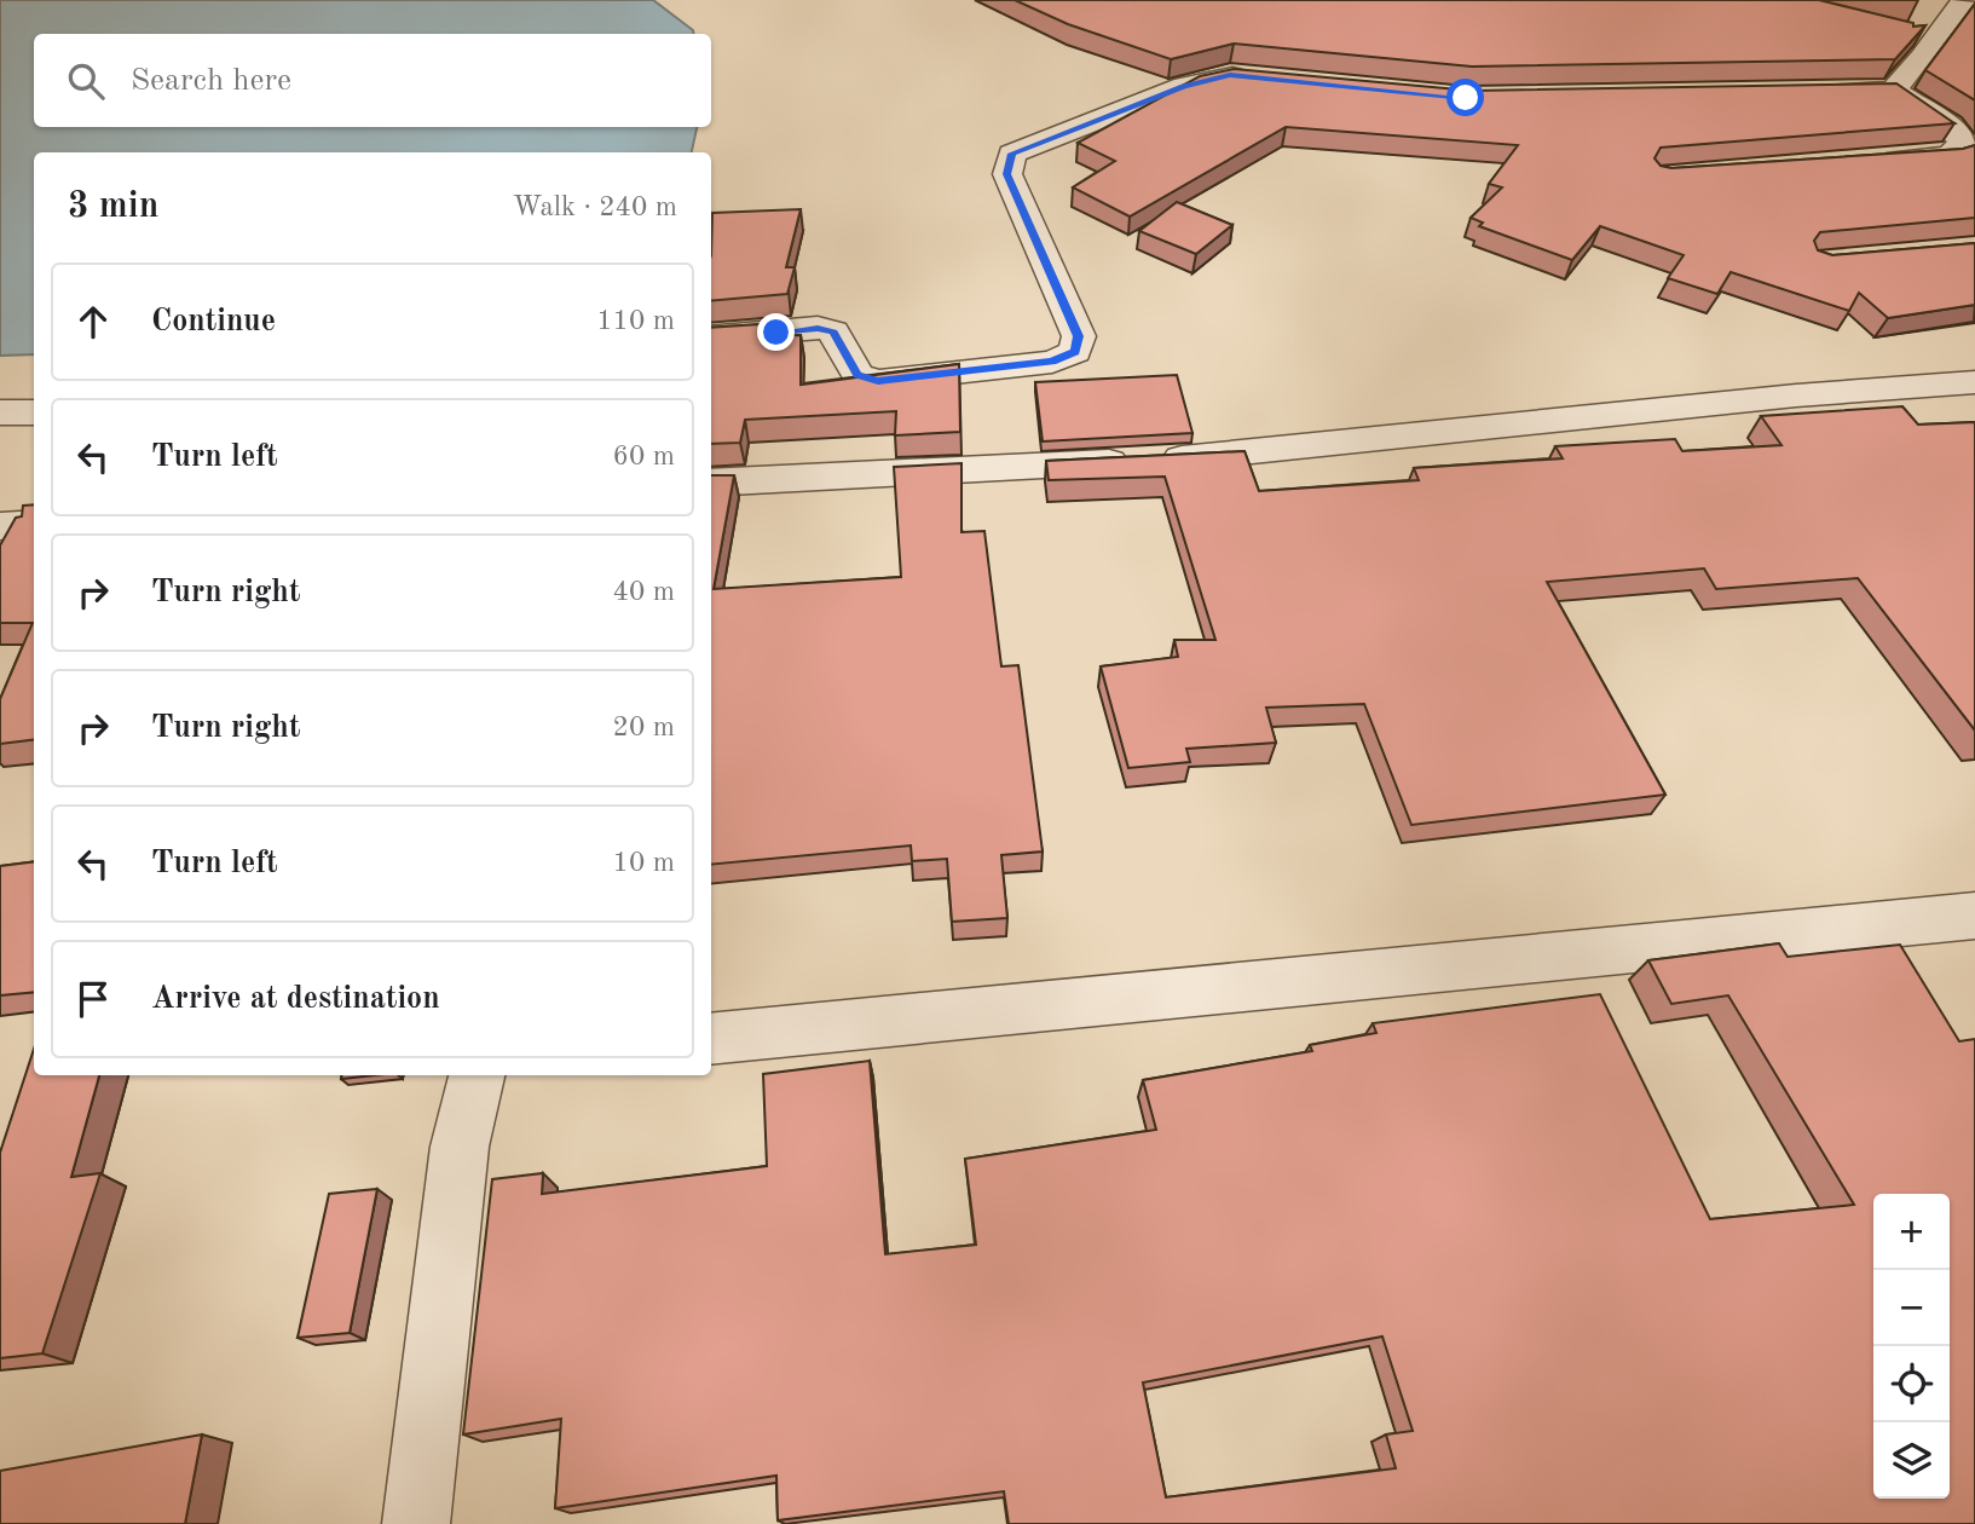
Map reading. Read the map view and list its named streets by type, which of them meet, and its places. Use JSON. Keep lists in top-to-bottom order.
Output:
{
  "page": {
    "search": "Search here",
    "heading": ["3 min", "Walk · 240 m"],
    "list": [
      ["Continue", "110 m"],
      ["Turn left", "60 m"],
      ["Turn right", "40 m"],
      ["Turn right", "20 m"],
      ["Turn left", "10 m"],
      "Arrive at destination"
    ],
    "map_buttons": ["+", "−"]
  }
}
